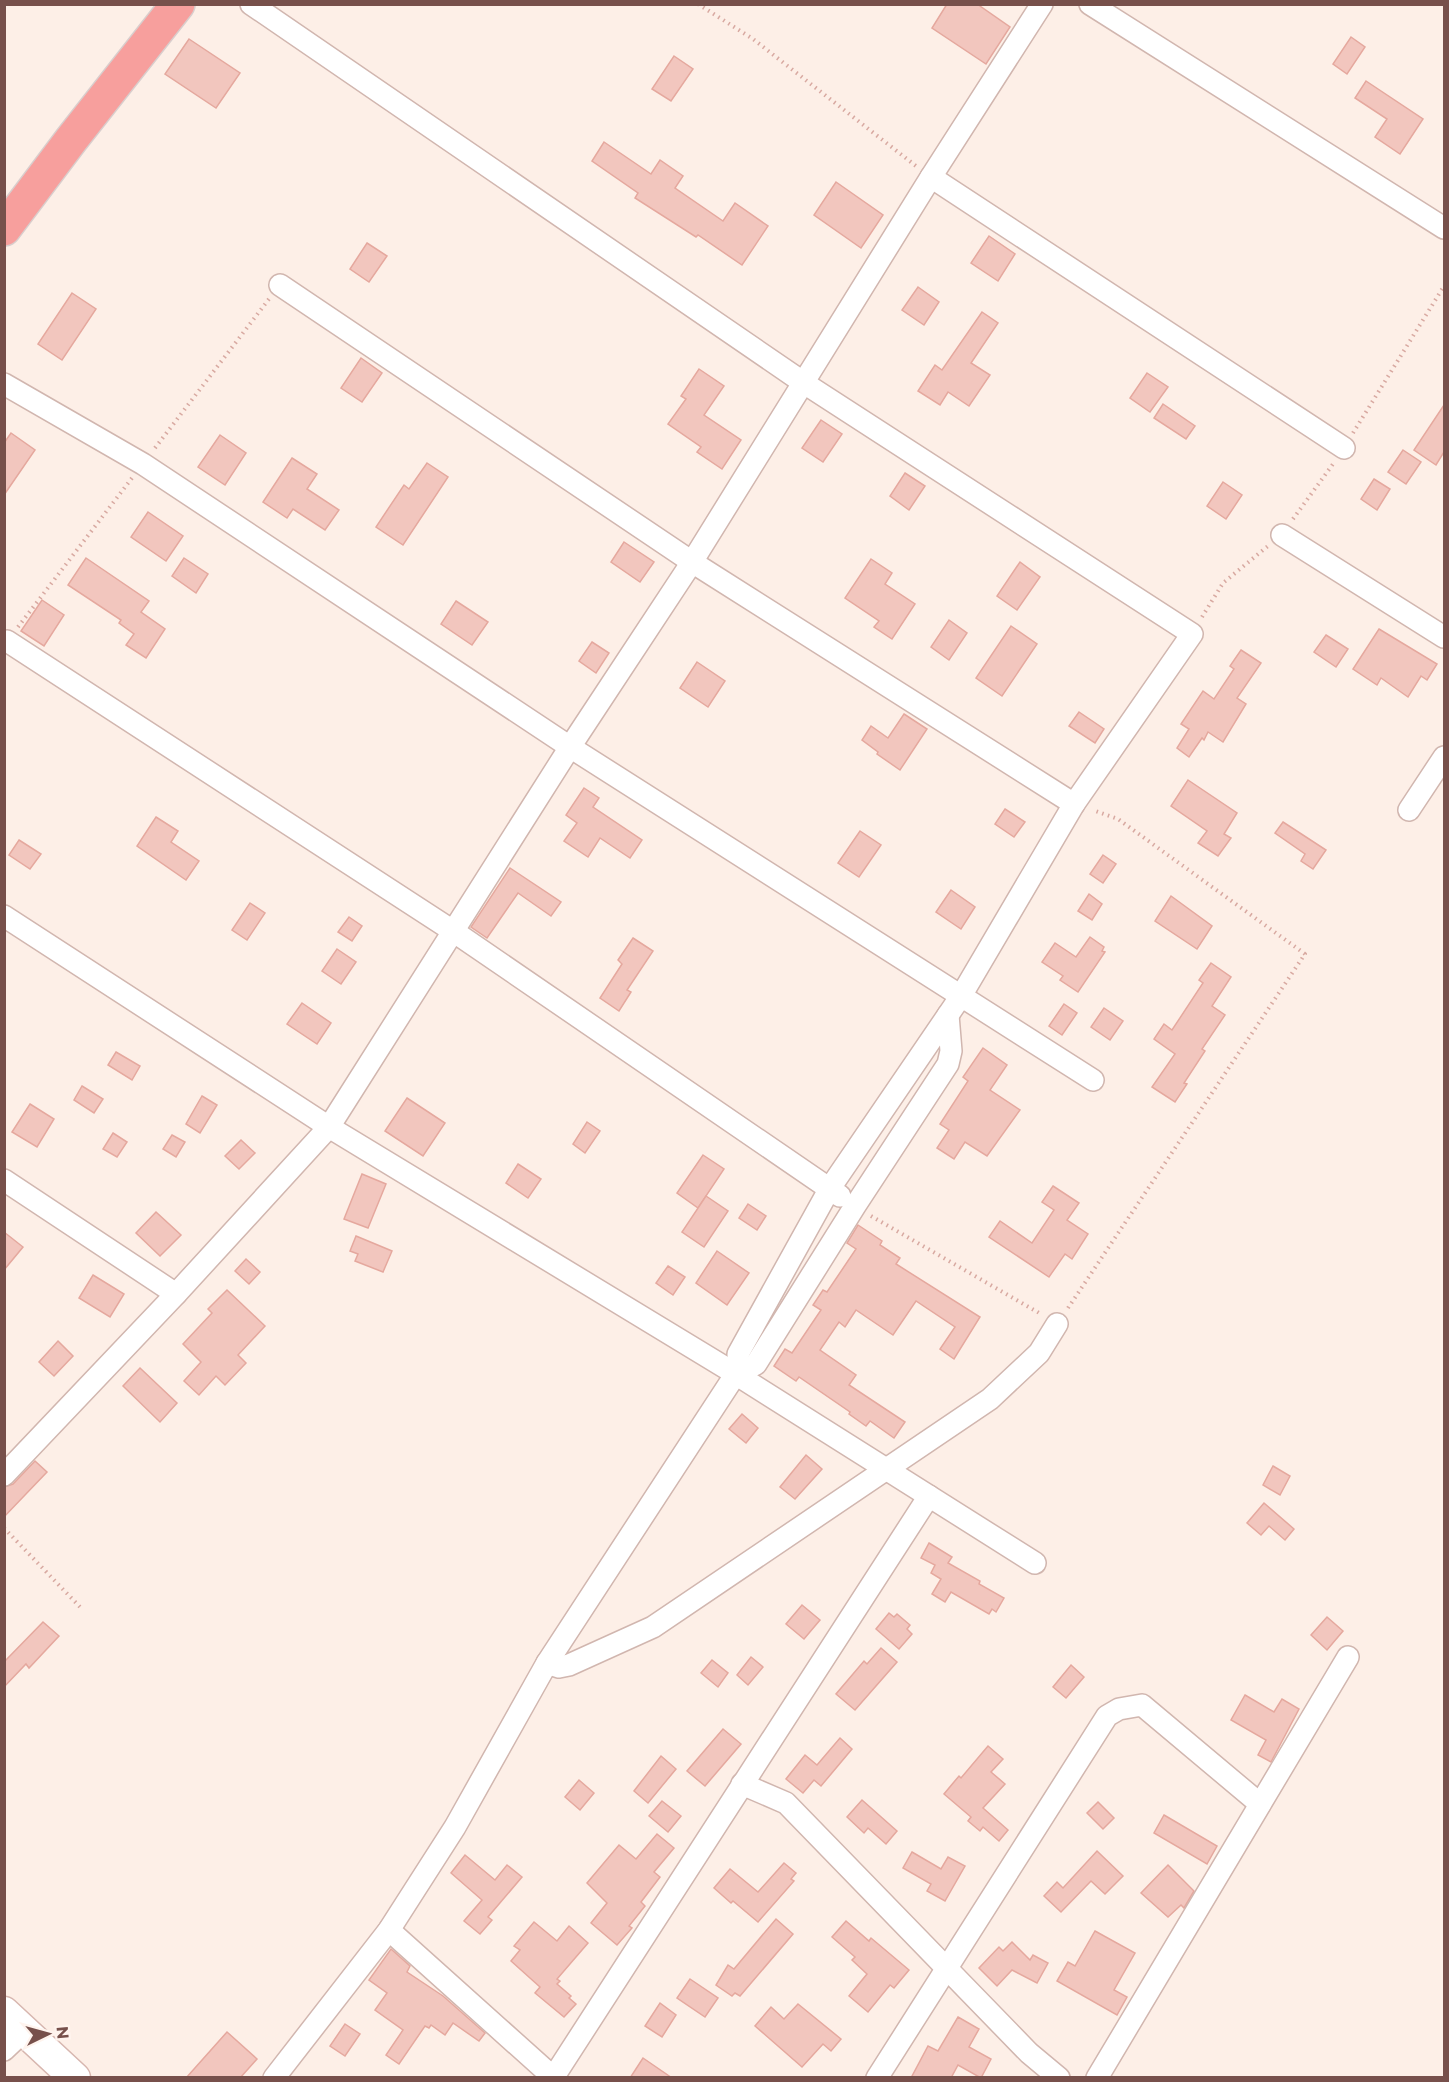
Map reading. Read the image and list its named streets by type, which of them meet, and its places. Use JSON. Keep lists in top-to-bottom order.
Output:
{
  "north": "right"
}
